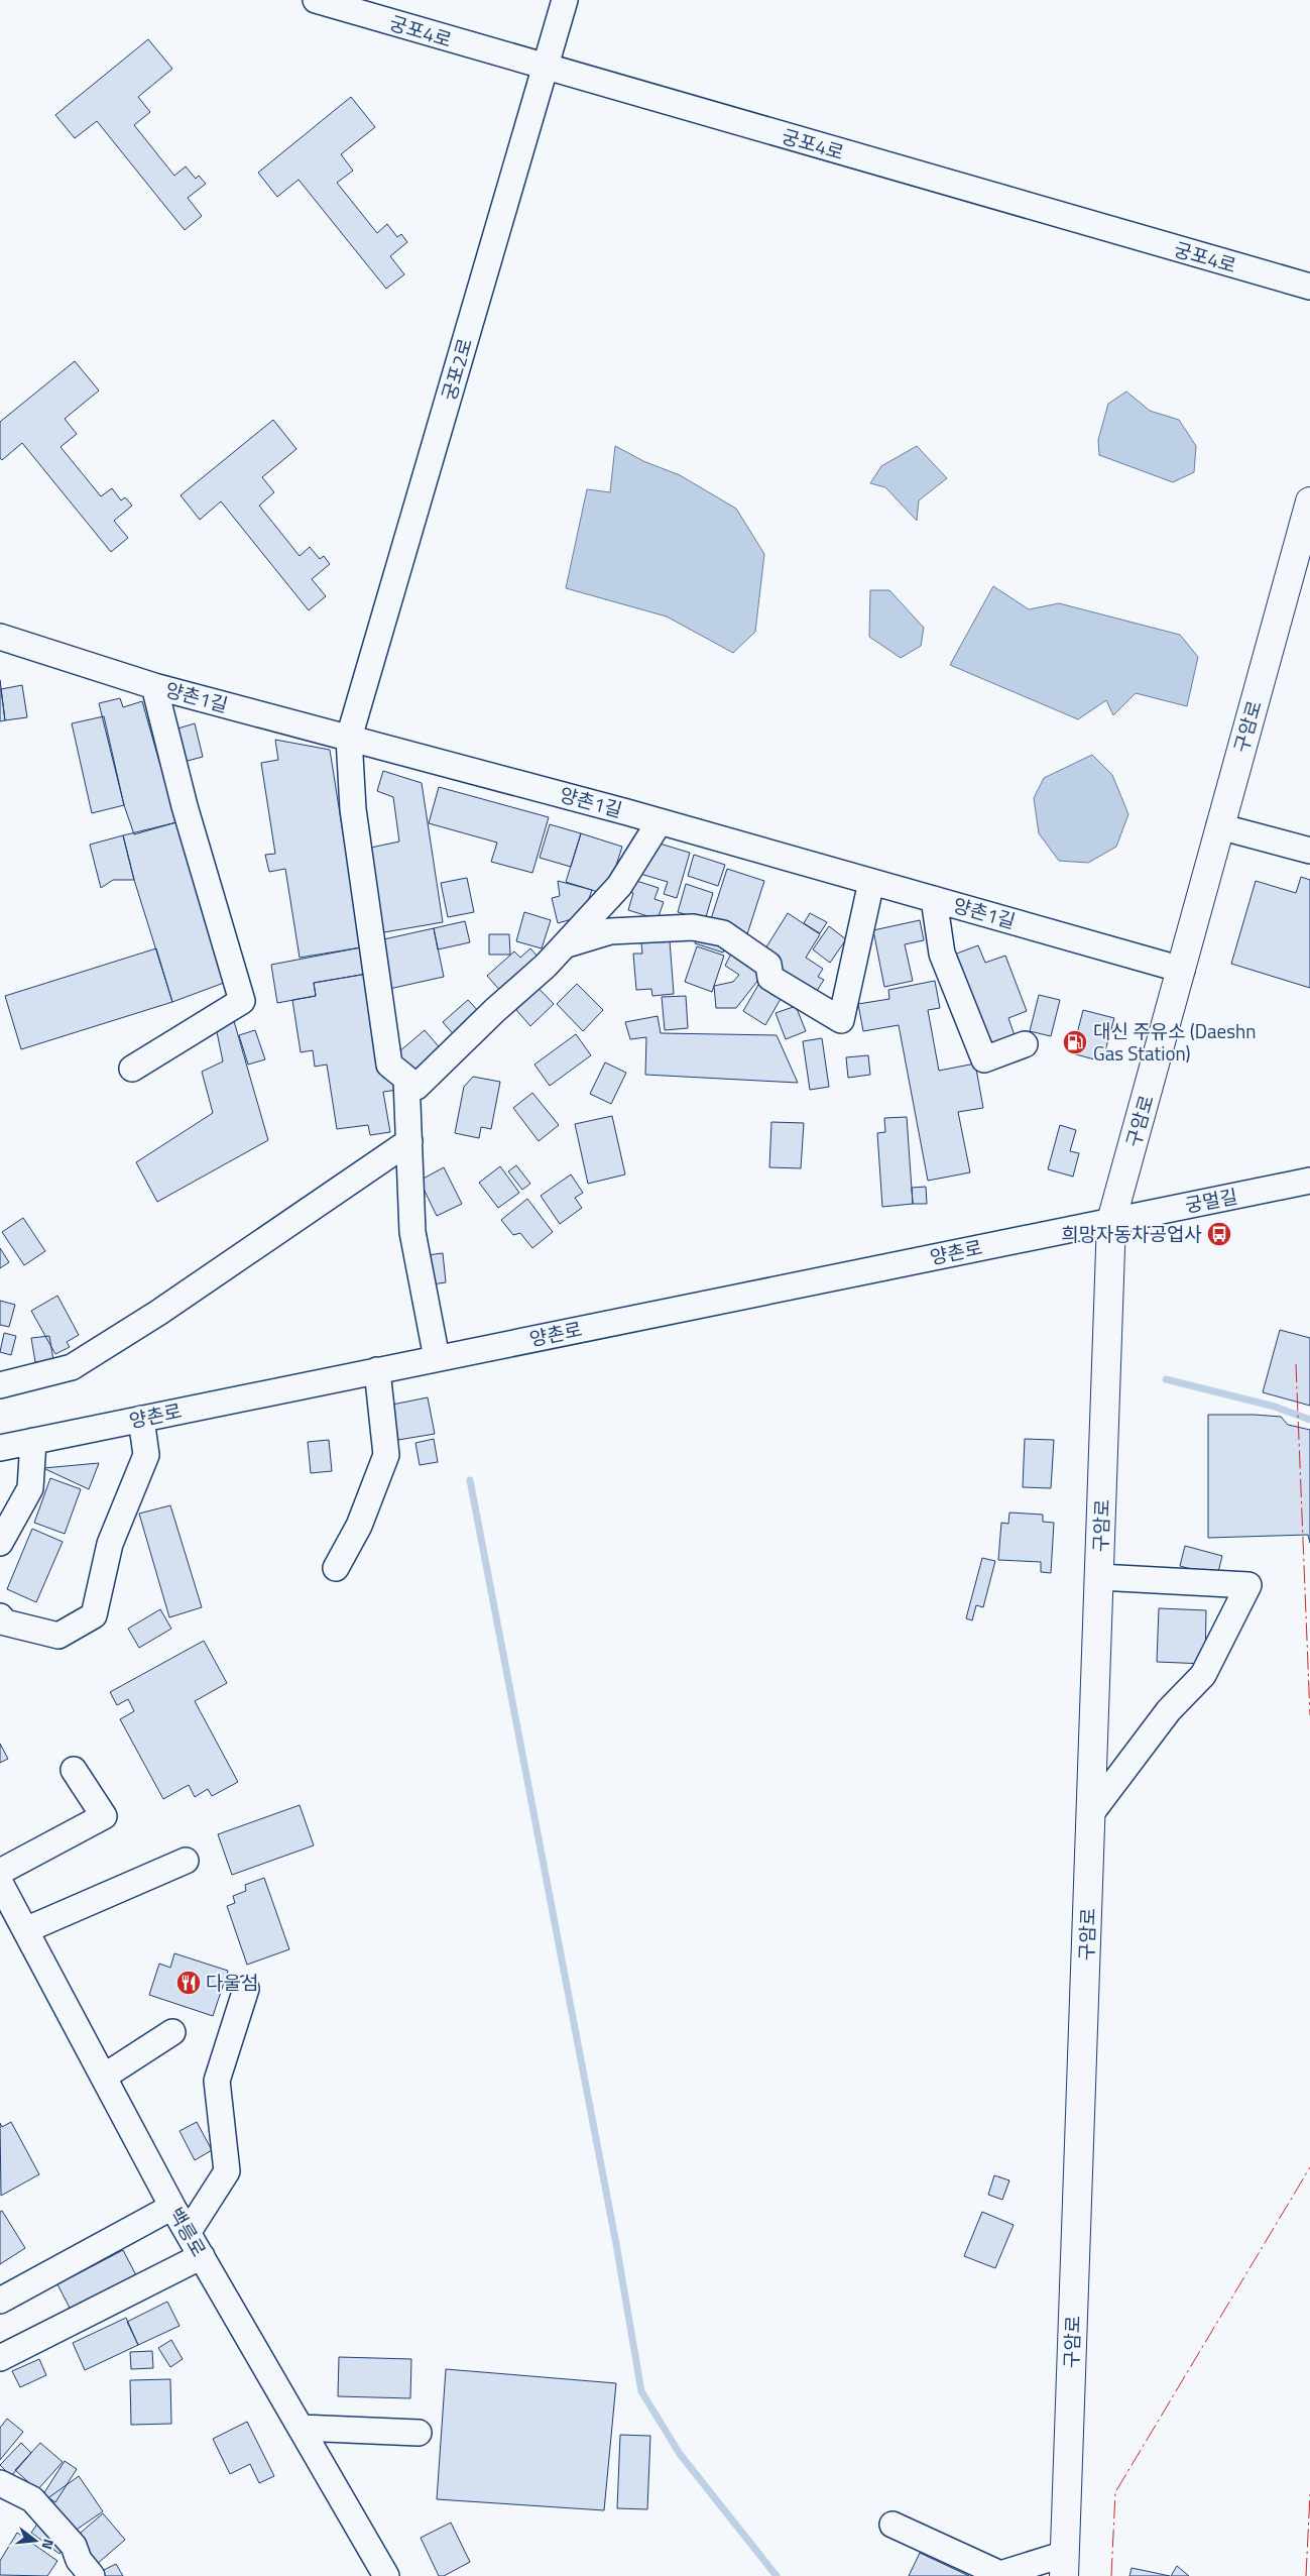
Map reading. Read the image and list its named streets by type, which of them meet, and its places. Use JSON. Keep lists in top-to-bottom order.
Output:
{
  "streets": {
    "main road": ["구암로"],
    "street": [
      "궁포4로",
      "궁포2로",
      "양촌1길",
      "궁멀길",
      "양촌로",
      "백릉로"
    ]
  },
  "crossings": [
    ["궁포4로", "궁포2로"],
    ["궁포2로", "양촌1길"],
    ["양촌1길", "구암로"],
    ["구암로", "궁멀길"],
    ["구암로", "양촌로"],
    ["궁멀길", "양촌로"]
  ],
  "places": {
    "fuel station": ["대신 주유소 (Daeshn Gas Station)"],
    "bus stop": ["희망자동차공업사"],
    "restaurant": ["다울섬"]
  },
  "north": "right"
}
